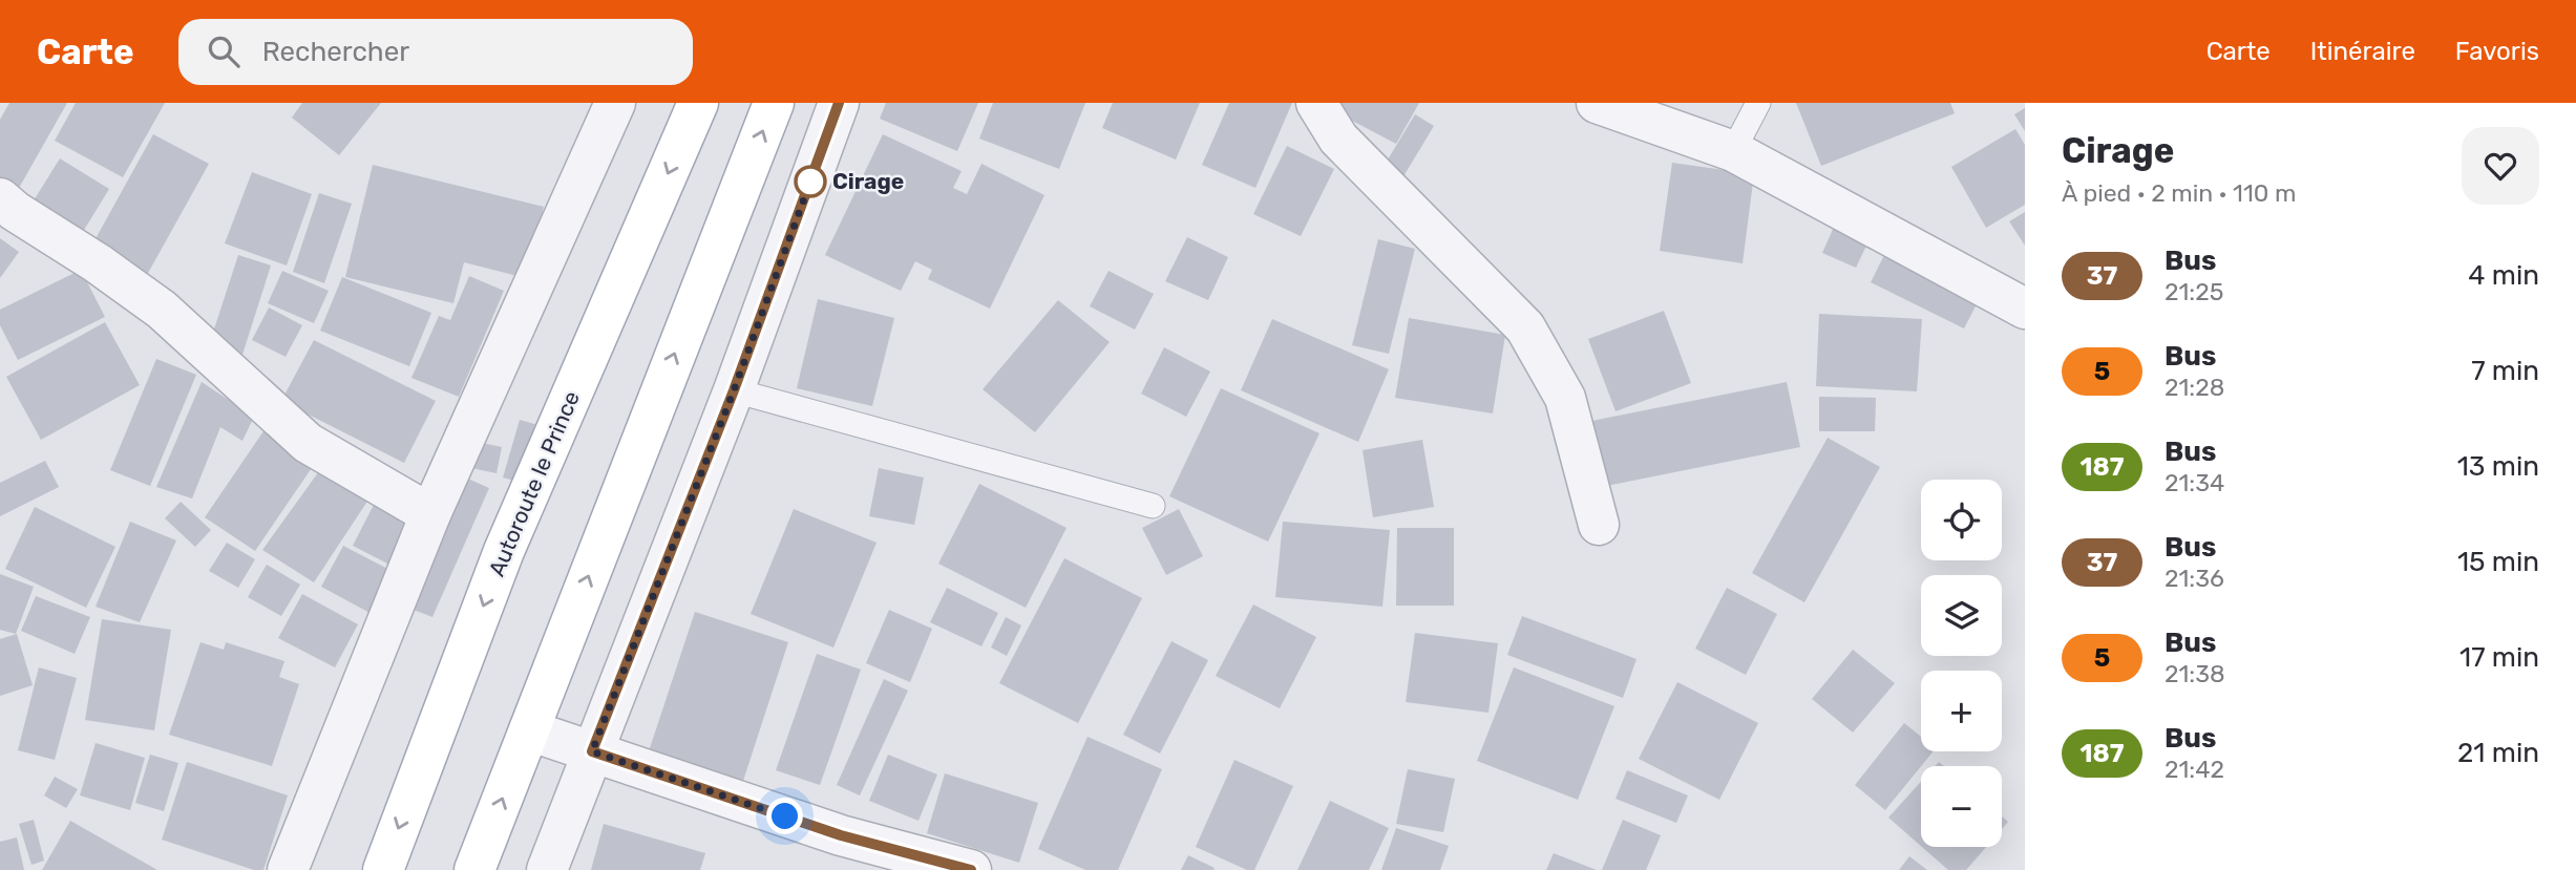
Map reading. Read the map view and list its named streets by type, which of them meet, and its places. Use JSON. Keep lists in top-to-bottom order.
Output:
{
  "streets": {
    "main road": ["Autoroute le Prince"]
  },
  "places": ["Cirage"],
  "lines": ["bus line 37"],
  "page": {
    "header": "Carte",
    "search": "Rechercher",
    "nav": ["Carte", "Itinéraire", "Favoris"],
    "heading": ["Cirage", "À pied · 2 min · 110 m"],
    "list": [
      {
        "mark": "37",
        "name": "Bus",
        "note": "21:25",
        "value": "4 min"
      },
      {
        "mark": "5",
        "name": "Bus",
        "note": "21:28",
        "value": "7 min"
      },
      {
        "mark": "187",
        "name": "Bus",
        "note": "21:34",
        "value": "13 min"
      },
      {
        "mark": "37",
        "name": "Bus",
        "note": "21:36",
        "value": "15 min"
      },
      {
        "mark": "5",
        "name": "Bus",
        "note": "21:38",
        "value": "17 min"
      },
      {
        "mark": "187",
        "name": "Bus",
        "note": "21:42",
        "value": "21 min"
      }
    ],
    "map_buttons": ["+", "−"]
  }
}
